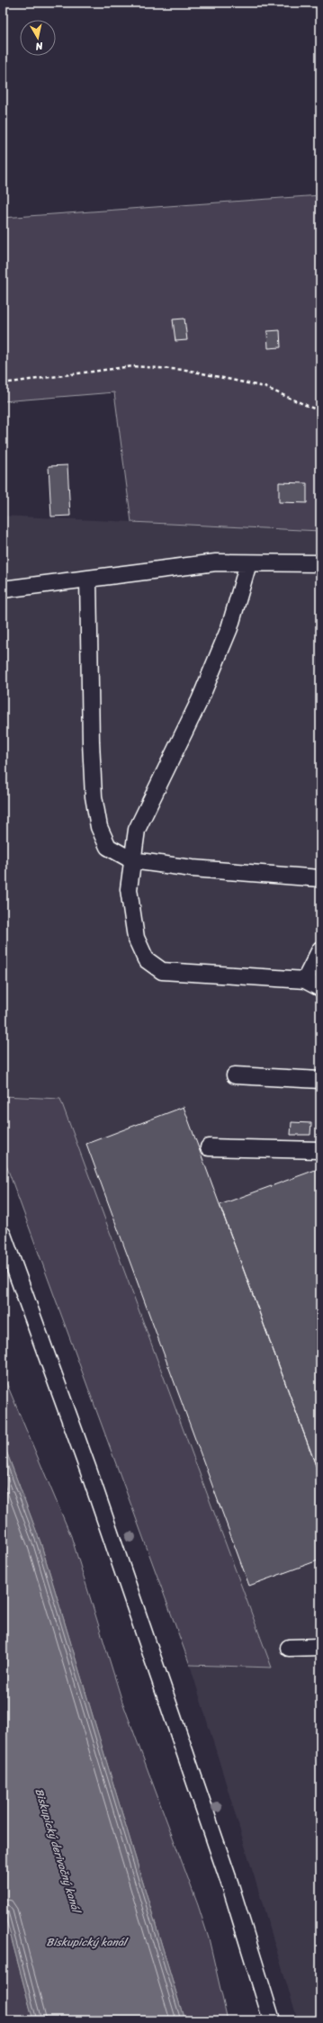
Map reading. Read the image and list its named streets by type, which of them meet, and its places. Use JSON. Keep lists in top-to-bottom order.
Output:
{
  "water": ["Biskupický derivačný kanál", "Biskupický kanál"],
  "north": "bottom"
}
